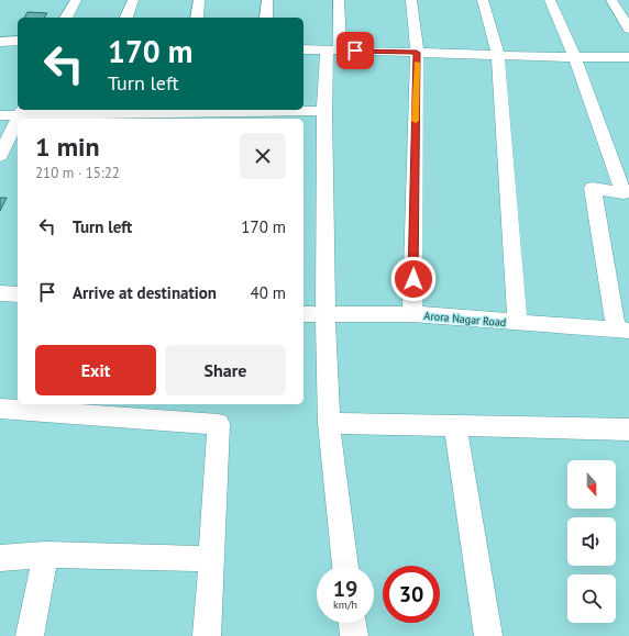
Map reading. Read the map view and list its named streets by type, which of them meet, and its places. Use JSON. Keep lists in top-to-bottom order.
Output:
{
  "streets": {
    "street": ["Arora Nagar Road"]
  },
  "north": "bottom",
  "page": {
    "turn": ["170 m", "Turn left"],
    "heading": ["1 min", "210 m · 15:22"],
    "list": [
      {
        "name": "Turn left",
        "value": "170 m"
      },
      {
        "name": "Arrive at destination",
        "value": "40 m"
      }
    ],
    "buttons": ["Exit", "Share"],
    "speed": "19 km/h",
    "limit": "30"
  }
}
